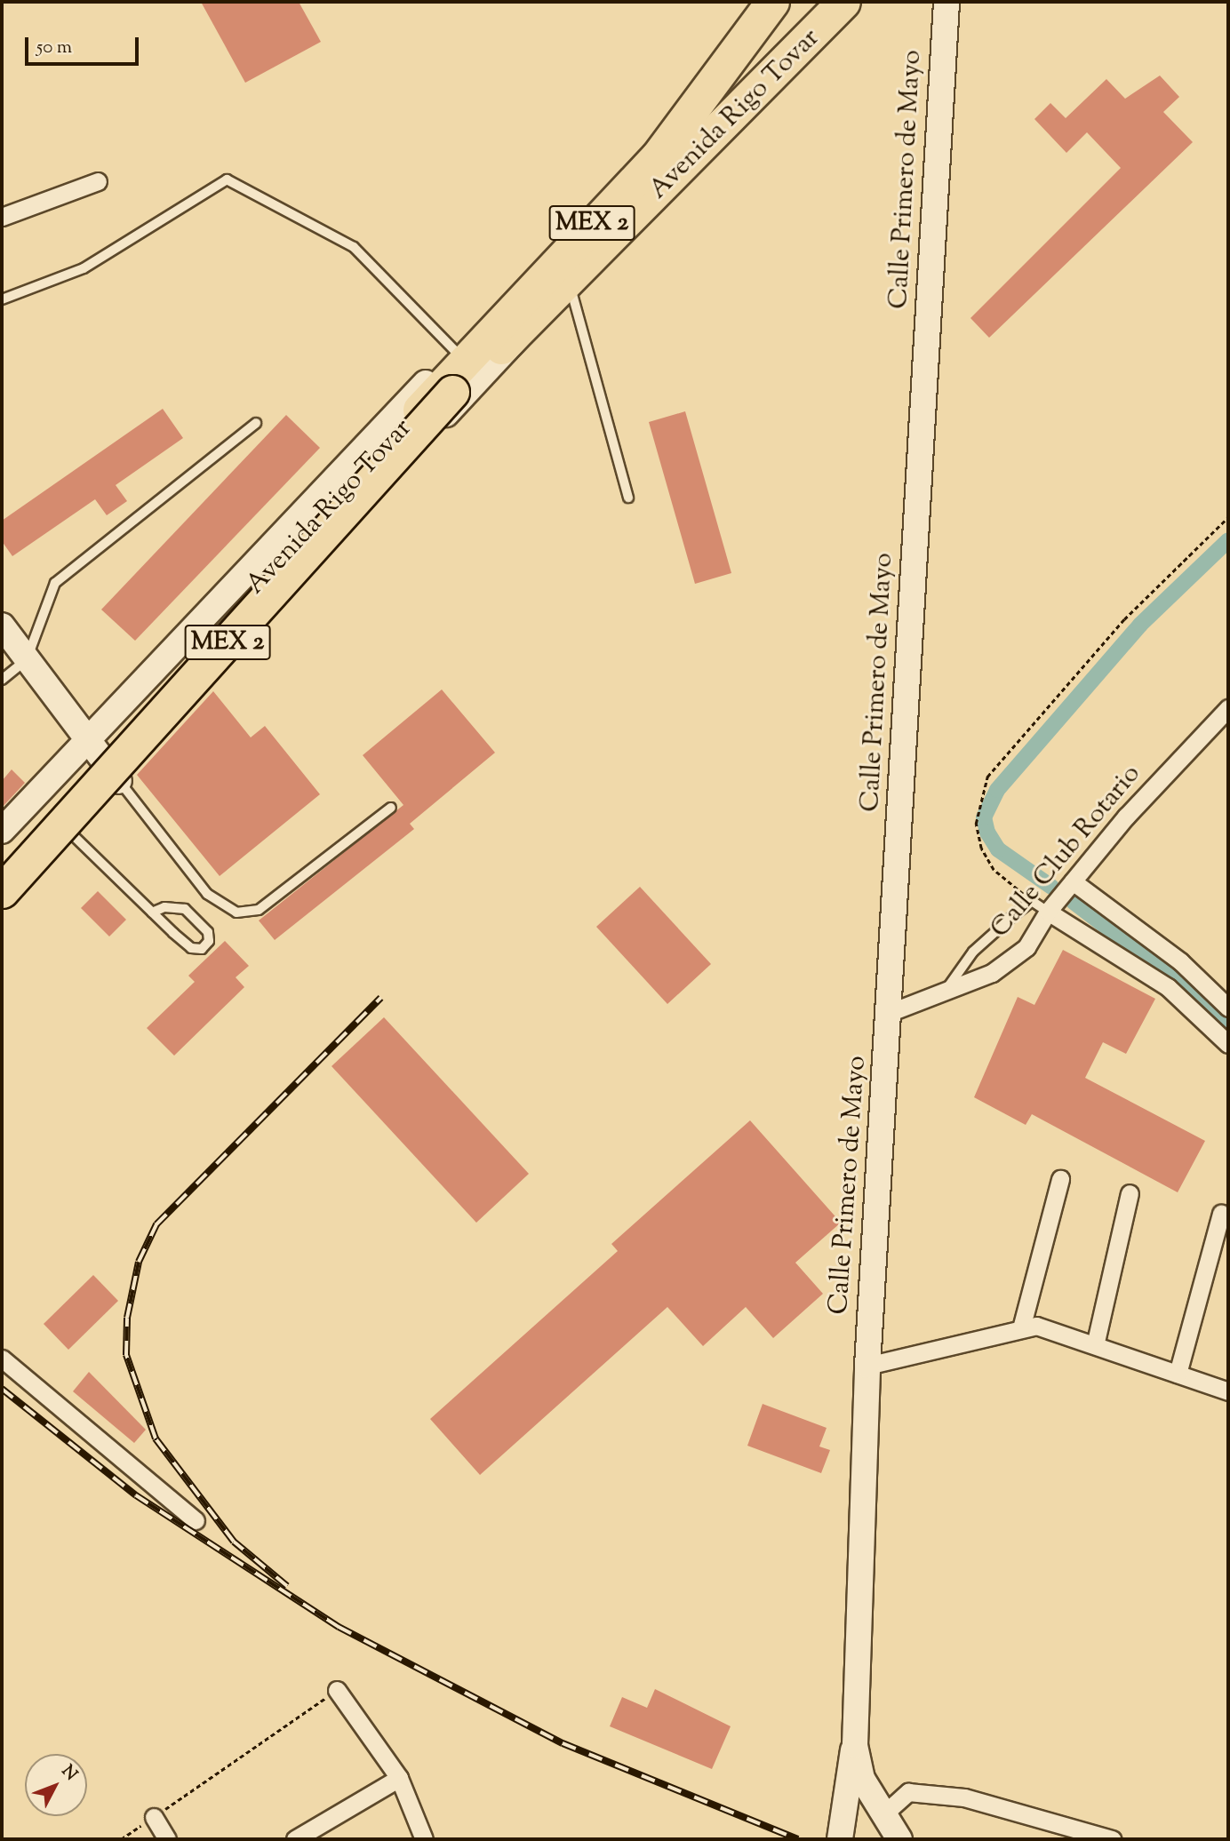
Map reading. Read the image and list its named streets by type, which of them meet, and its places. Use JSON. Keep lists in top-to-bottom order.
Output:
{
  "streets": {
    "highway": ["Avenida Rigo Tovar", "MEX 2"],
    "main road": ["Calle Primero de Mayo"],
    "street": ["Calle Club Rotario"]
  },
  "crossings": [
    ["Calle Primero de Mayo", "Calle Club Rotario"]
  ],
  "scale_bar": "50 m",
  "north": "top right"
}
